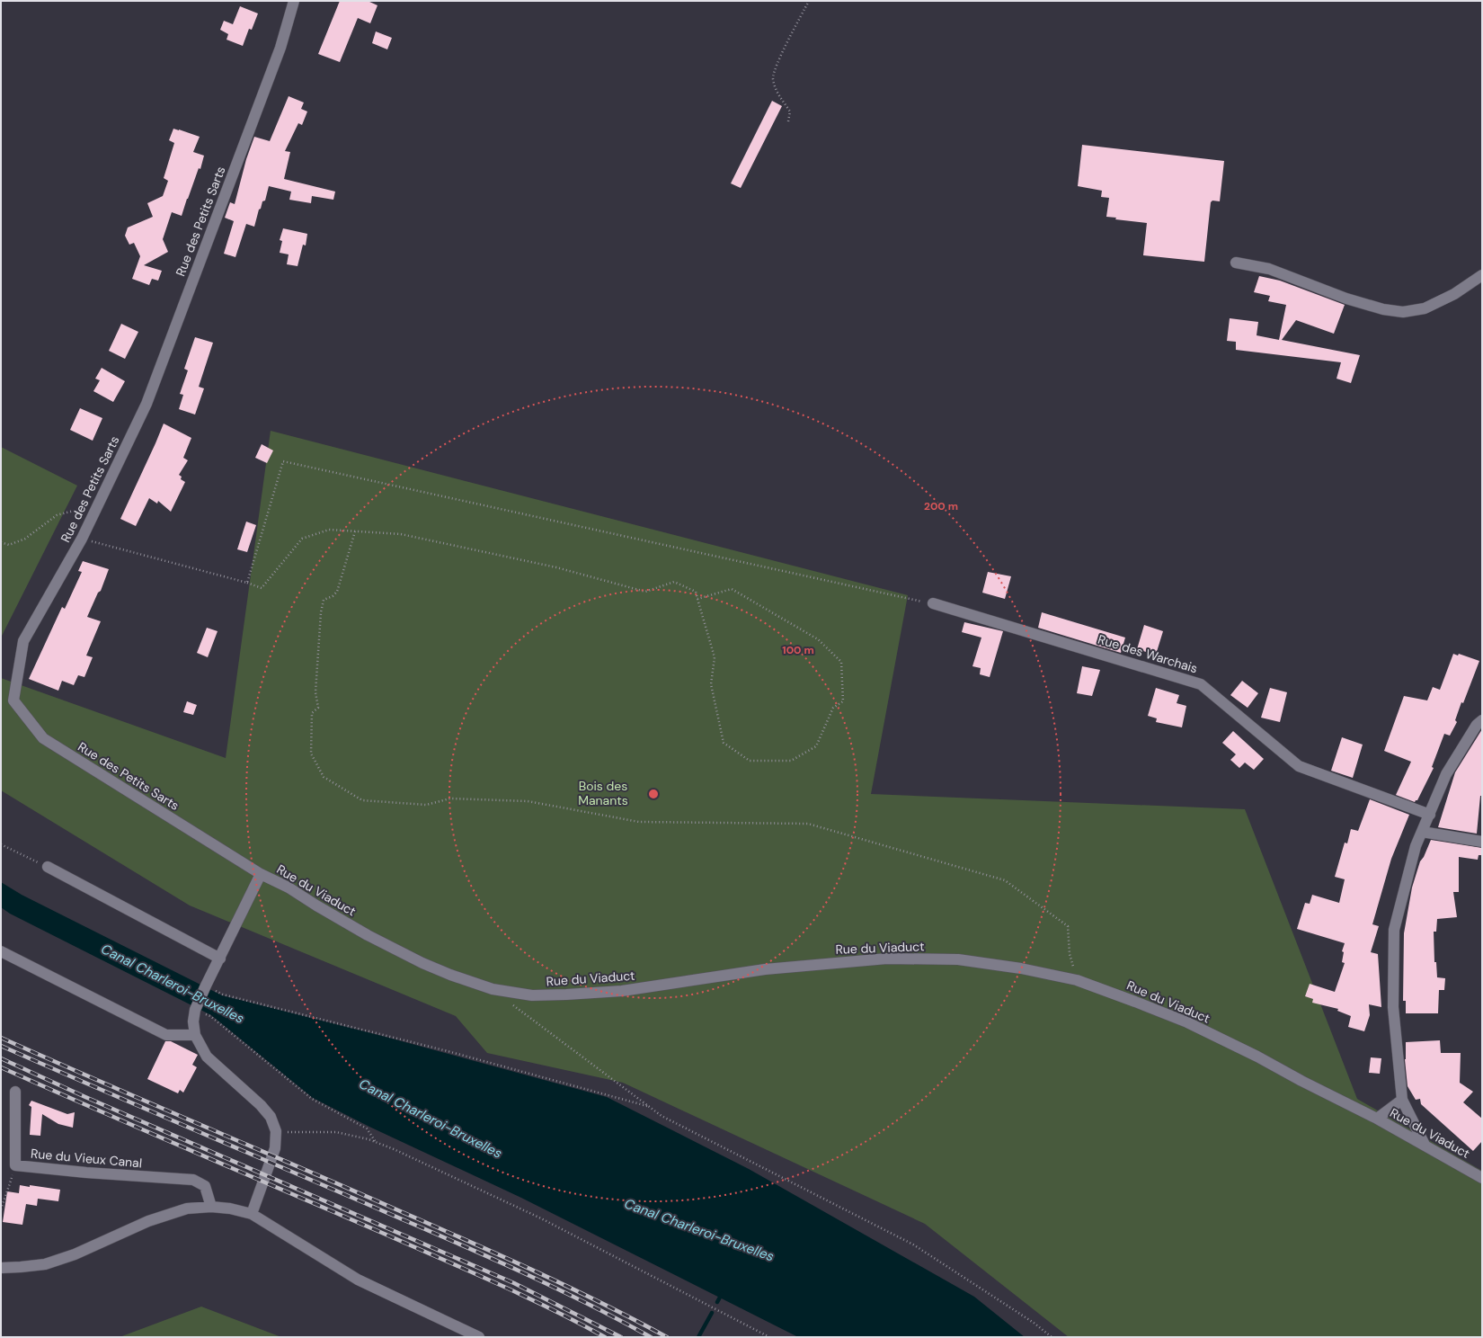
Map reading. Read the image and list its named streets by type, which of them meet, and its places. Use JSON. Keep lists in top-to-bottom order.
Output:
{
  "streets": {
    "street": [
      "Rue des Petits Sarts",
      "Rue des Warchais",
      "Rue du Viaduct",
      "Rue du Vieux Canal"
    ]
  },
  "crossings": [
    ["Rue des Petits Sarts", "Rue du Viaduct"]
  ],
  "water": ["Canal Charleroi-Bruxelles"],
  "parks": ["Bois des Manants"],
  "rings": ["200 m", "100 m"]
}
